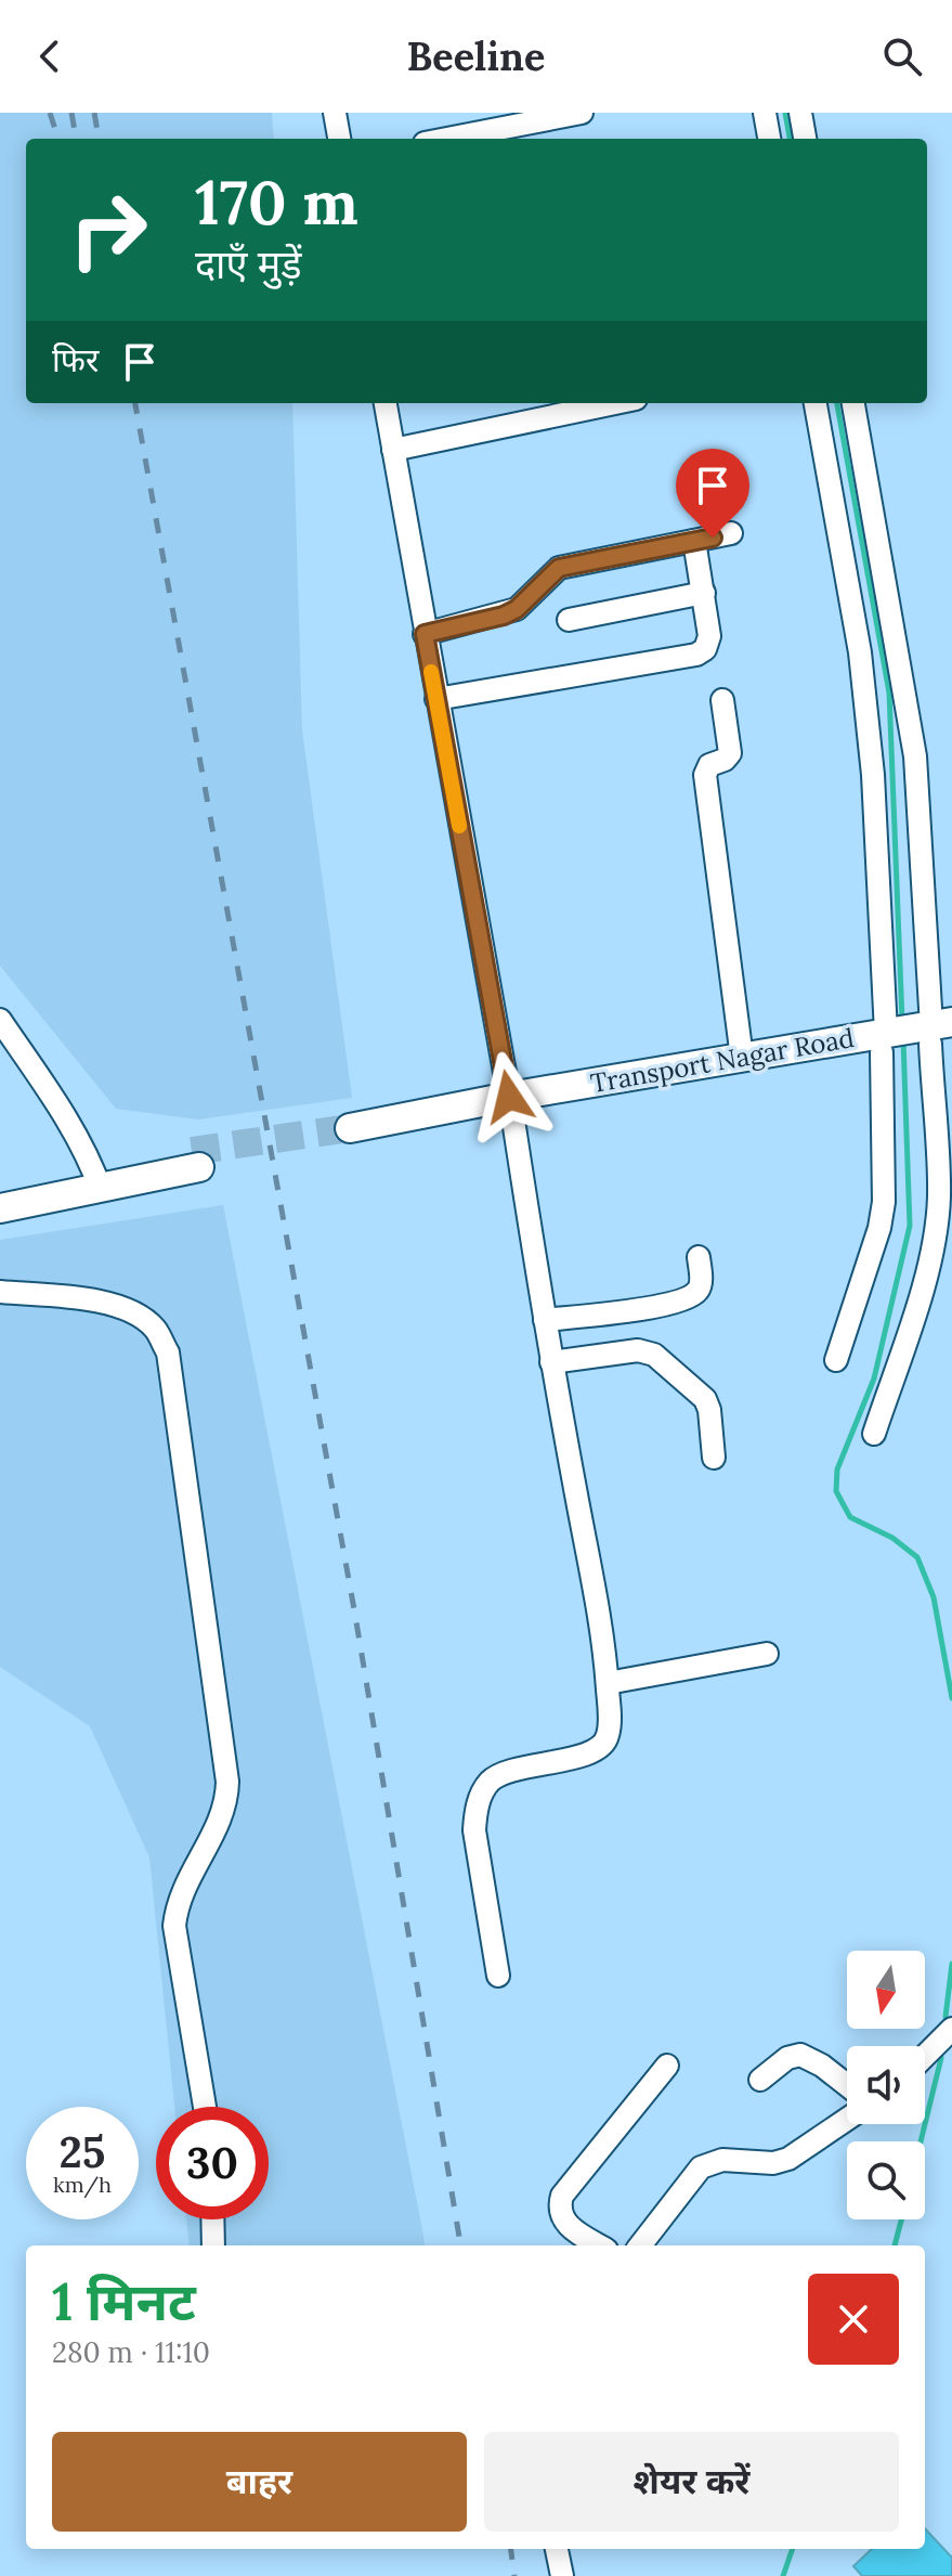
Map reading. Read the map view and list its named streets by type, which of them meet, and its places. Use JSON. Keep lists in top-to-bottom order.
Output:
{
  "streets": {
    "main road": ["Transport Nagar Road"]
  },
  "north": "bottom",
  "page": {
    "header": "Beeline",
    "turn": ["170 m", "दाएँ मुड़ें"],
    "then": "फिर",
    "speed": "25 km/h",
    "limit": "30",
    "heading": ["1 मिनट", "280 m · 11:10"],
    "buttons": ["बाहर", "शेयर करें"]
  }
}
